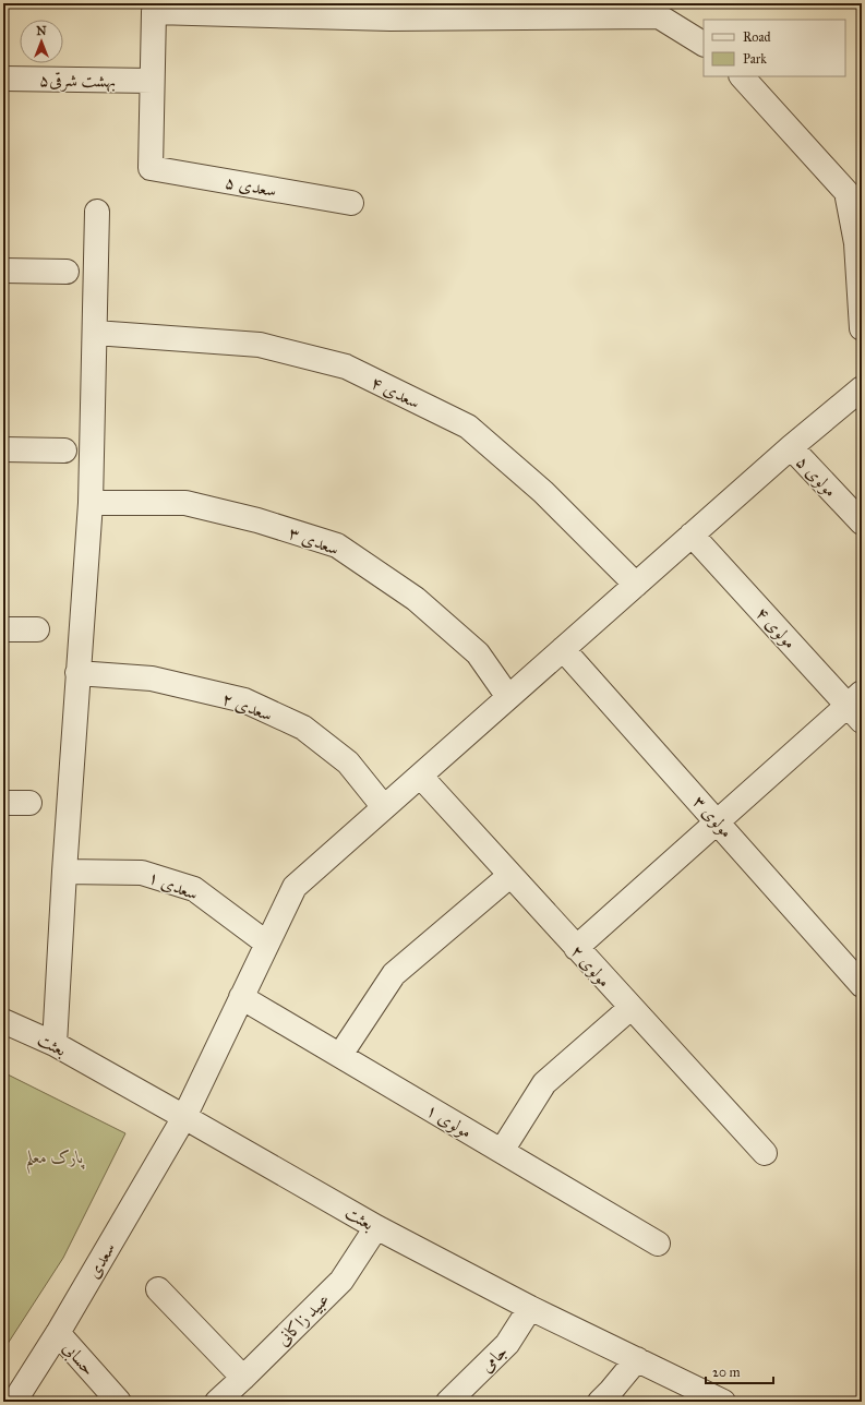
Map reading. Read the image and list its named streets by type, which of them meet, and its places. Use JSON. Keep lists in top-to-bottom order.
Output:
{
  "streets": {
    "street": [
      "بهشت شرقی۵",
      "سعدی ۵",
      "سعدی ۴",
      "مولوی ۵",
      "سعدی ۳",
      "مولوی ۴",
      "سعدی ۲",
      "مولوی ۳",
      "سعدی ۱",
      "مولوی ۲",
      "بعثت",
      "مولوی ۱",
      "سعدی",
      "عبید زاکانی",
      "حسابی",
      "جامی"
    ]
  },
  "crossings": [
    ["بهشت شرقی۵", "سعدی ۵"],
    ["سعدی ۴", "سعدی"],
    ["مولوی ۵", "سعدی"],
    ["سعدی ۳", "سعدی"],
    ["مولوی ۴", "سعدی"],
    ["سعدی ۲", "سعدی"],
    ["مولوی ۳", "سعدی"],
    ["سعدی ۱", "سعدی"],
    ["مولوی ۲", "سعدی"],
    ["بعثت", "سعدی"],
    ["بعثت", "عبید زاکانی"],
    ["بعثت", "جامی"],
    ["مولوی ۱", "سعدی"],
    ["سعدی", "حسابی"]
  ],
  "parks": ["پارک معلم"],
  "legend": ["Road", "Park"],
  "scale_bar": "20 m",
  "north": "top"
}
